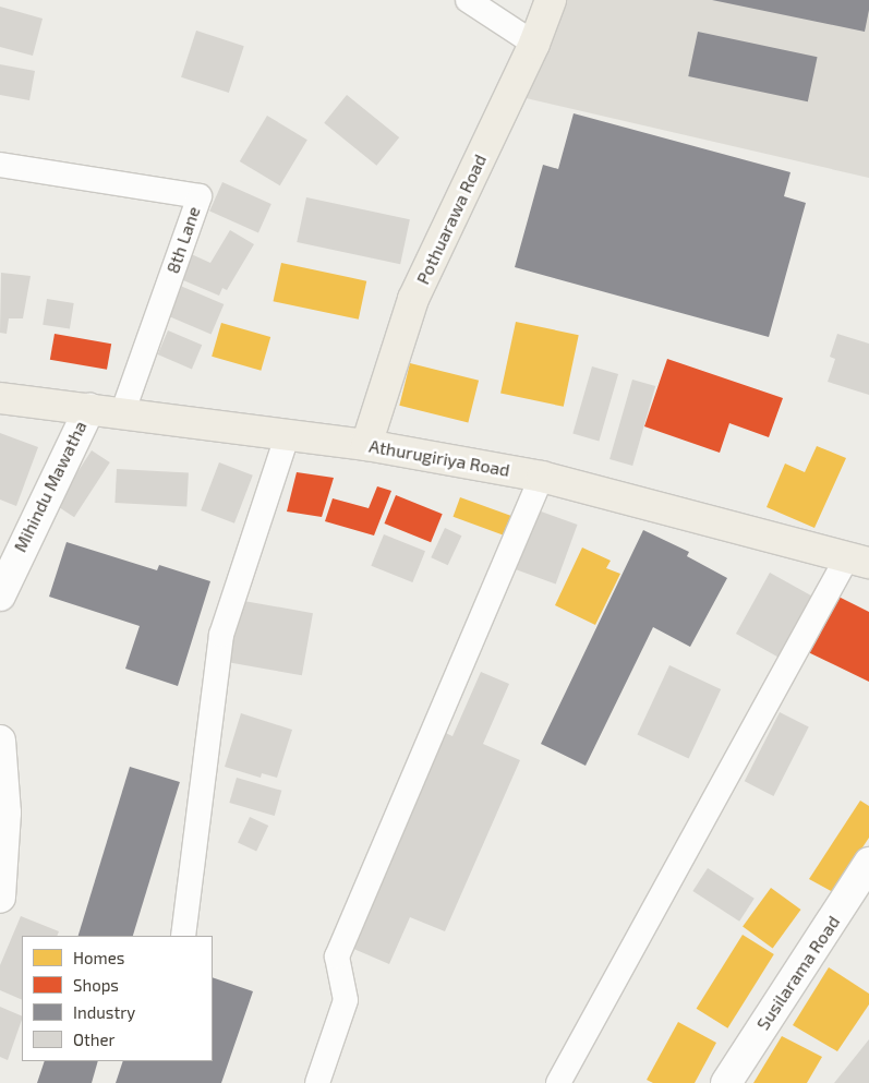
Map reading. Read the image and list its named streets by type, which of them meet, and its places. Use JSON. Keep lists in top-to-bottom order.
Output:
{
  "streets": {
    "main road": ["Pothuarawa Road", "Athurugiriya Road"],
    "street": ["8th Lane", "Mihindu Mawatha", "Susilarama Road"]
  },
  "crossings": [
    ["Pothuarawa Road", "Athurugiriya Road"],
    ["8th Lane", "Athurugiriya Road"],
    ["Athurugiriya Road", "Mihindu Mawatha"]
  ],
  "legend": [
    "Homes",
    "Shops",
    "Industry",
    "Other"
  ]
}
